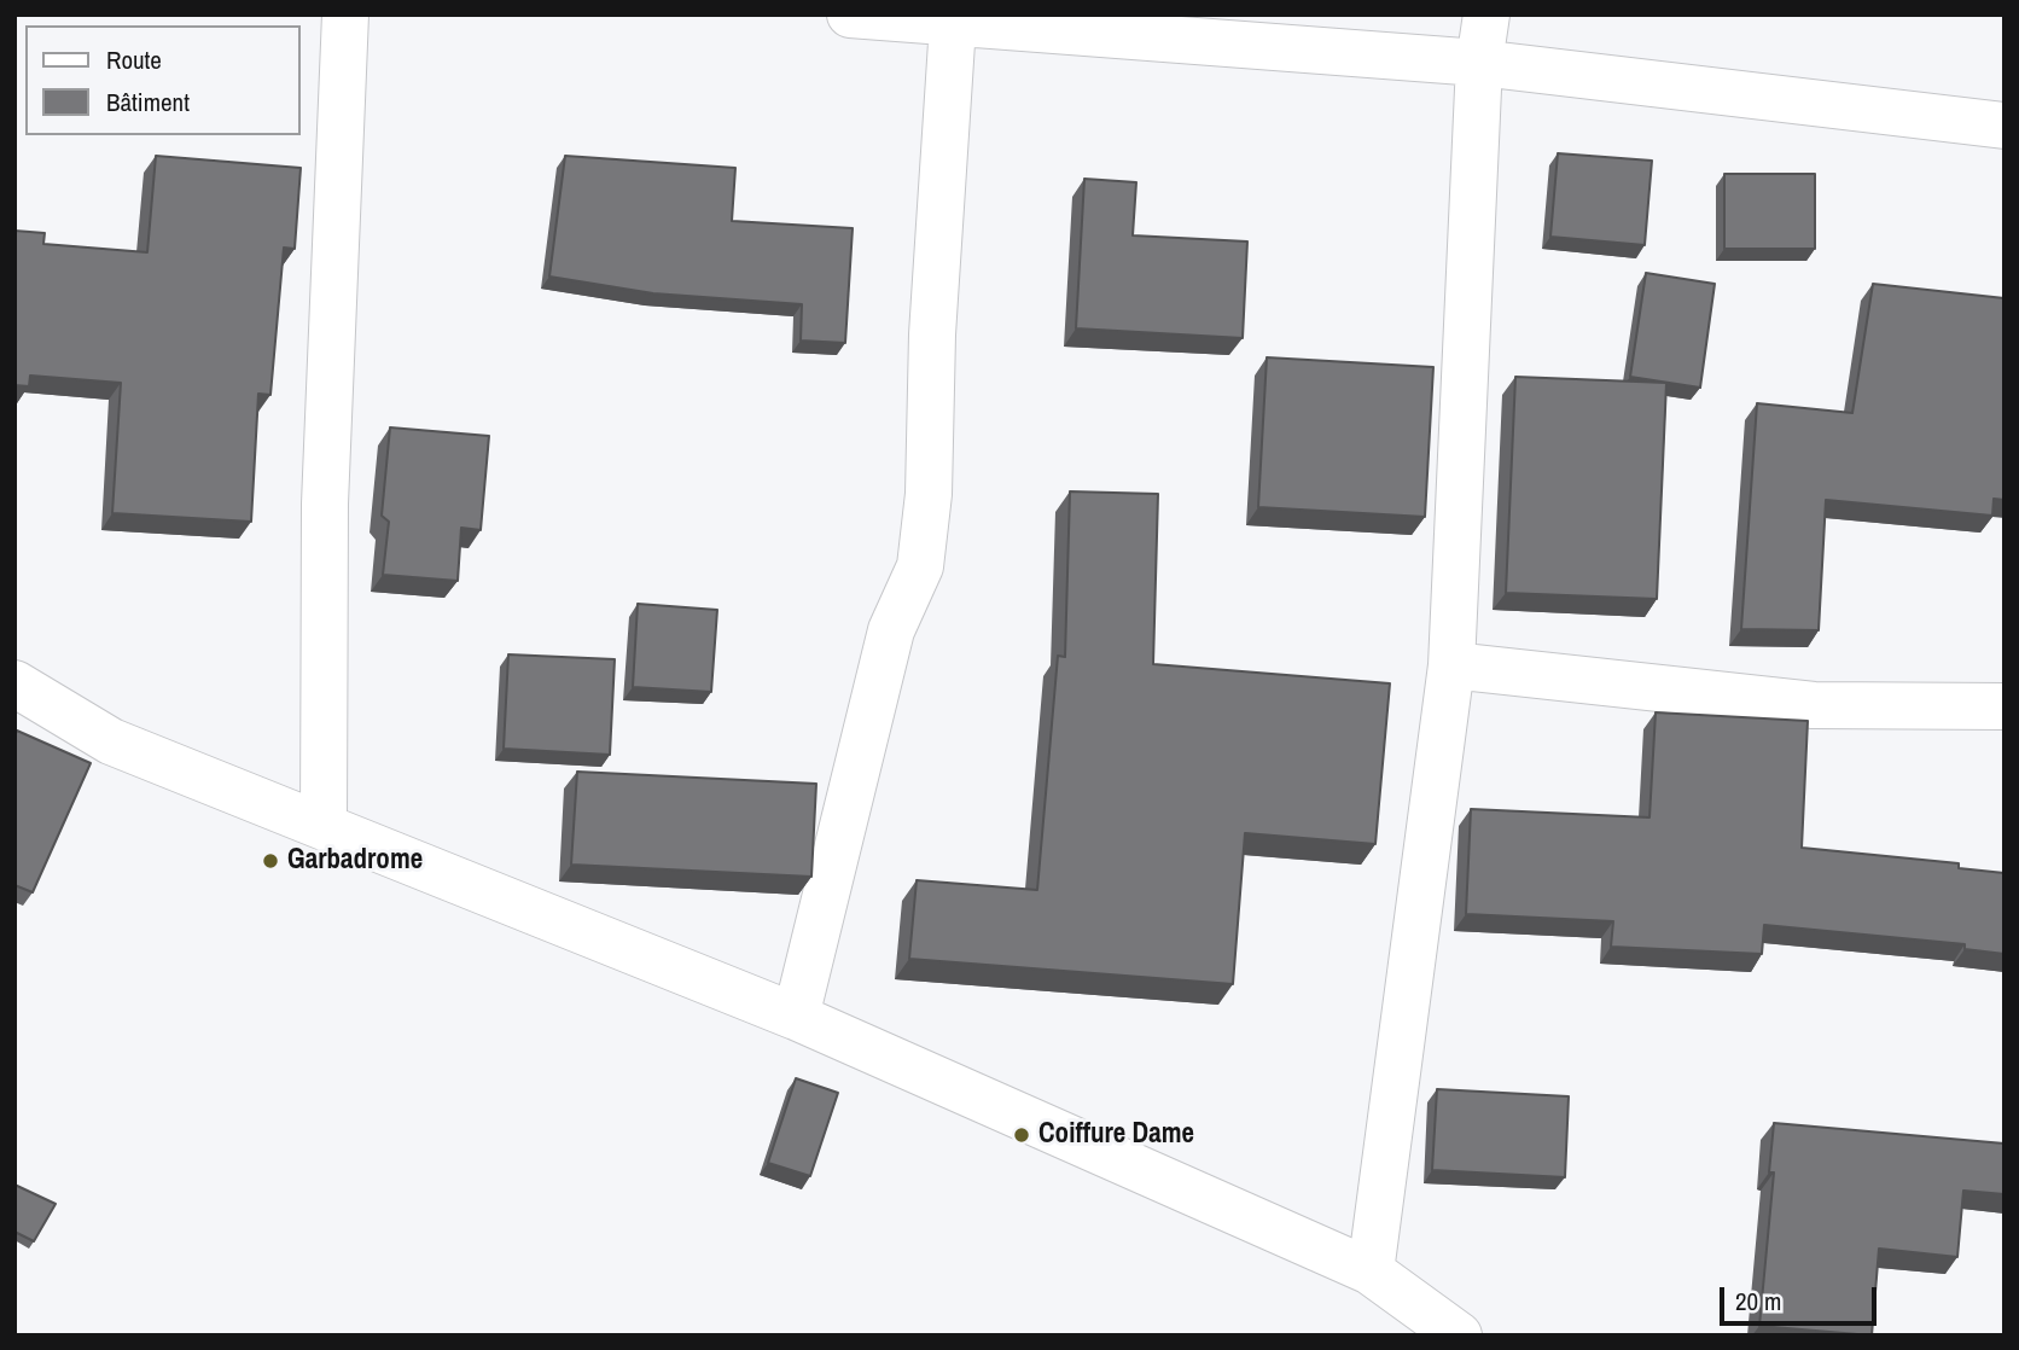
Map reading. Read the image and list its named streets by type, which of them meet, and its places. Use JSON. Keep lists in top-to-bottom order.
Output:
{
  "places": ["Garbadrome", "Coiffure Dame"],
  "legend": ["Route", "Bâtiment"],
  "scale_bar": "20 m"
}
